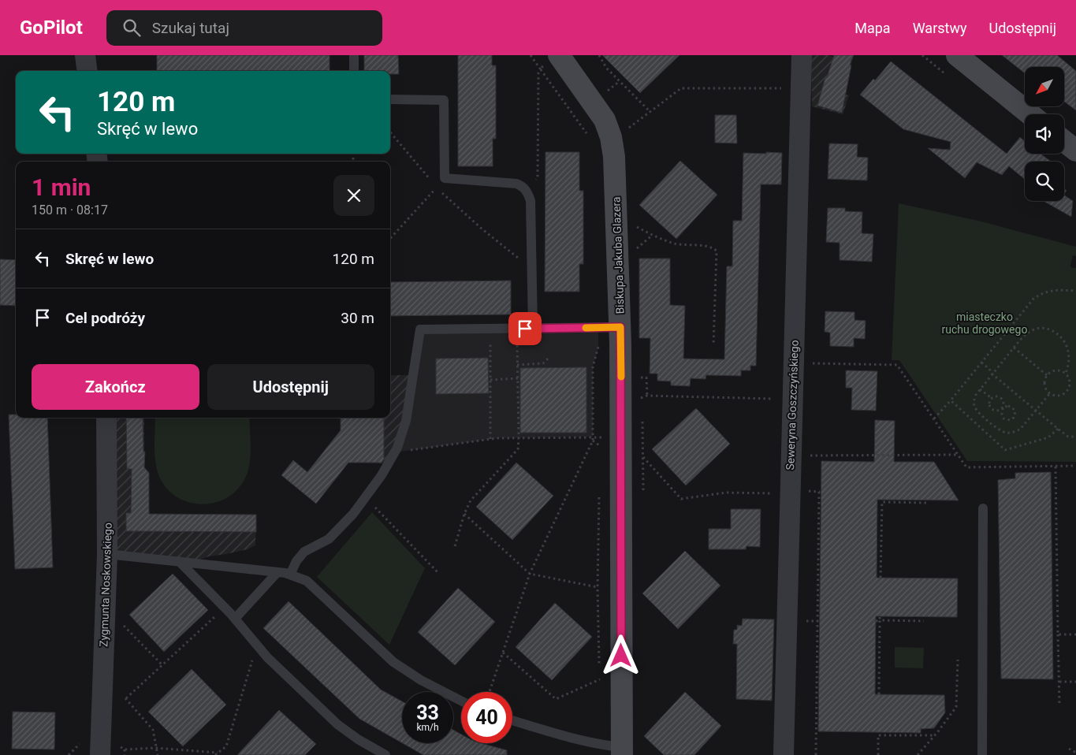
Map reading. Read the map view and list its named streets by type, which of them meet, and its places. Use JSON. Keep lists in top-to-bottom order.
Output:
{
  "streets": {
    "street": ["Biskupa Jakuba Glazera", "Seweryna Goszczyńskiego", "Zygmunta Noskowskiego"]
  },
  "parks": ["miasteczko ruchu drogowego"],
  "north": "bottom left",
  "page": {
    "header": "GoPilot",
    "search": "Szukaj tutaj",
    "nav": ["Mapa", "Warstwy", "Udostępnij"],
    "turn": ["120 m", "Skręć w lewo"],
    "heading": ["1 min", "150 m · 08:17"],
    "list": [
      {
        "name": "Skręć w lewo",
        "value": "120 m"
      },
      {
        "name": "Cel podróży",
        "value": "30 m"
      }
    ],
    "buttons": ["Zakończ", "Udostępnij"],
    "speed": "33 km/h",
    "limit": "40"
  }
}
